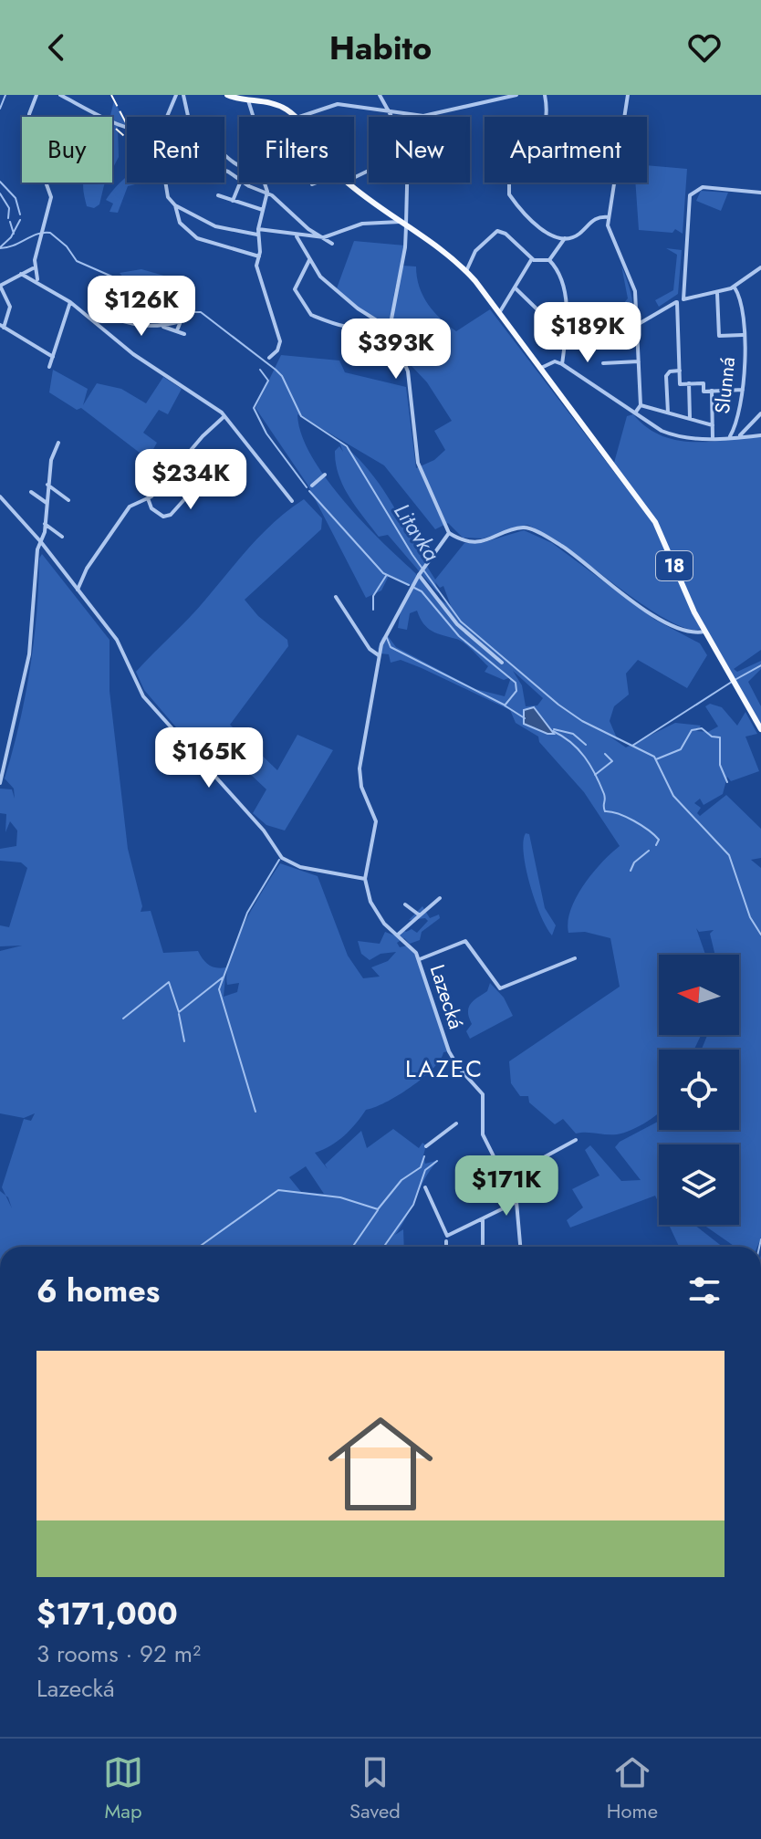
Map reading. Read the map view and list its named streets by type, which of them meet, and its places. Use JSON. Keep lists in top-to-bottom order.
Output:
{
  "streets": {
    "main road": ["18"],
    "street": ["Slunná", "Lazecká"]
  },
  "districts": ["LAZEC"],
  "water": ["Litavka"],
  "north": "left",
  "page": {
    "header": "Habito",
    "chip": [
      "Buy",
      "Rent",
      "Filters",
      "New",
      "Apartment"
    ],
    "price": [
      "$126K",
      "$189K",
      "$393K",
      "$234K",
      "$165K",
      "$171K"
    ],
    "heading": "6 homes",
    "list": [
      {
        "name": "$171,000",
        "note": "3 rooms · 92 m² · Lazecká"
      }
    ],
    "tabs": ["Map", "Saved", "Home"]
  }
}
